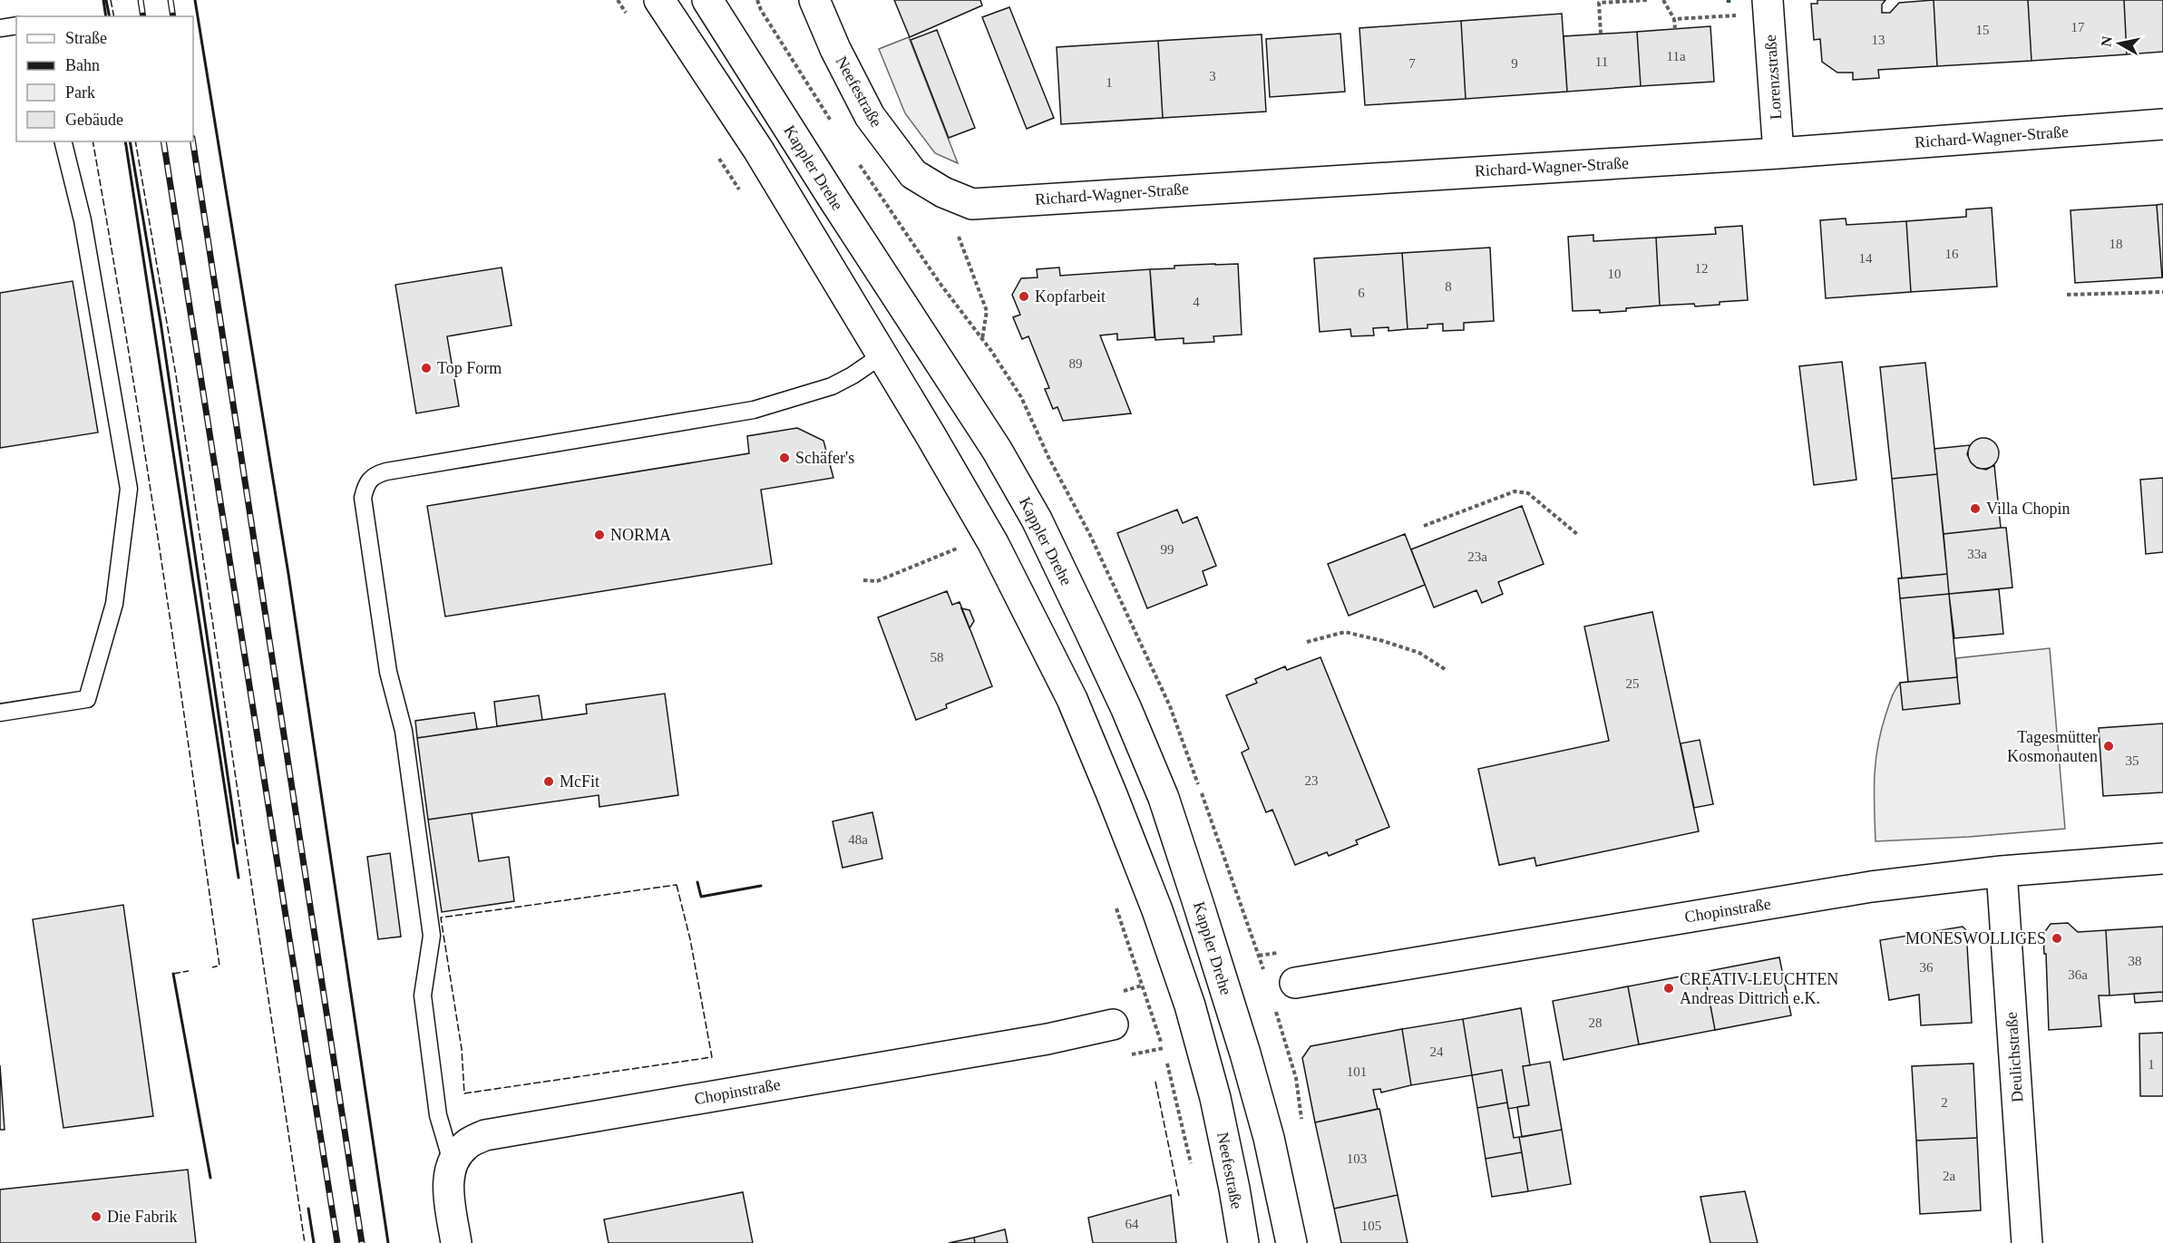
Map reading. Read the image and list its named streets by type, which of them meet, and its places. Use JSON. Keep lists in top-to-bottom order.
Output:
{
  "streets": {
    "street": [
      "Lorenzstraße",
      "Neefestraße",
      "Richard-Wagner-Straße",
      "Kappler Drehe",
      "Chopinstraße",
      "Deulichstraße"
    ]
  },
  "crossings": [
    ["Lorenzstraße", "Richard-Wagner-Straße"],
    ["Neefestraße", "Richard-Wagner-Straße"],
    ["Chopinstraße", "Deulichstraße"]
  ],
  "places": [
    "Kopfarbeit",
    "Top Form",
    "Schäfer's",
    "Villa Chopin",
    "NORMA",
    "Tagesmütter Kosmonauten",
    "McFit",
    "MONESWOLLIGES",
    "CREATIV-LEUCHTEN Andreas Dittrich e.K.",
    "Die Fabrik"
  ],
  "house_numbers": [
    "17",
    "15",
    "13",
    "11a",
    "11",
    "7",
    "9",
    "3",
    "1",
    "18",
    "16",
    "14",
    "12",
    "10",
    "8",
    "6",
    "4",
    "89",
    "99",
    "33a",
    "23a",
    "58",
    "25",
    "35",
    "23",
    "48a",
    "38",
    "36",
    "36a",
    "28",
    "24",
    "1",
    "101",
    "2",
    "103",
    "2a",
    "64",
    "105"
  ],
  "legend": [
    "Straße",
    "Bahn",
    "Park",
    "Gebäude"
  ],
  "north": "left"
}
